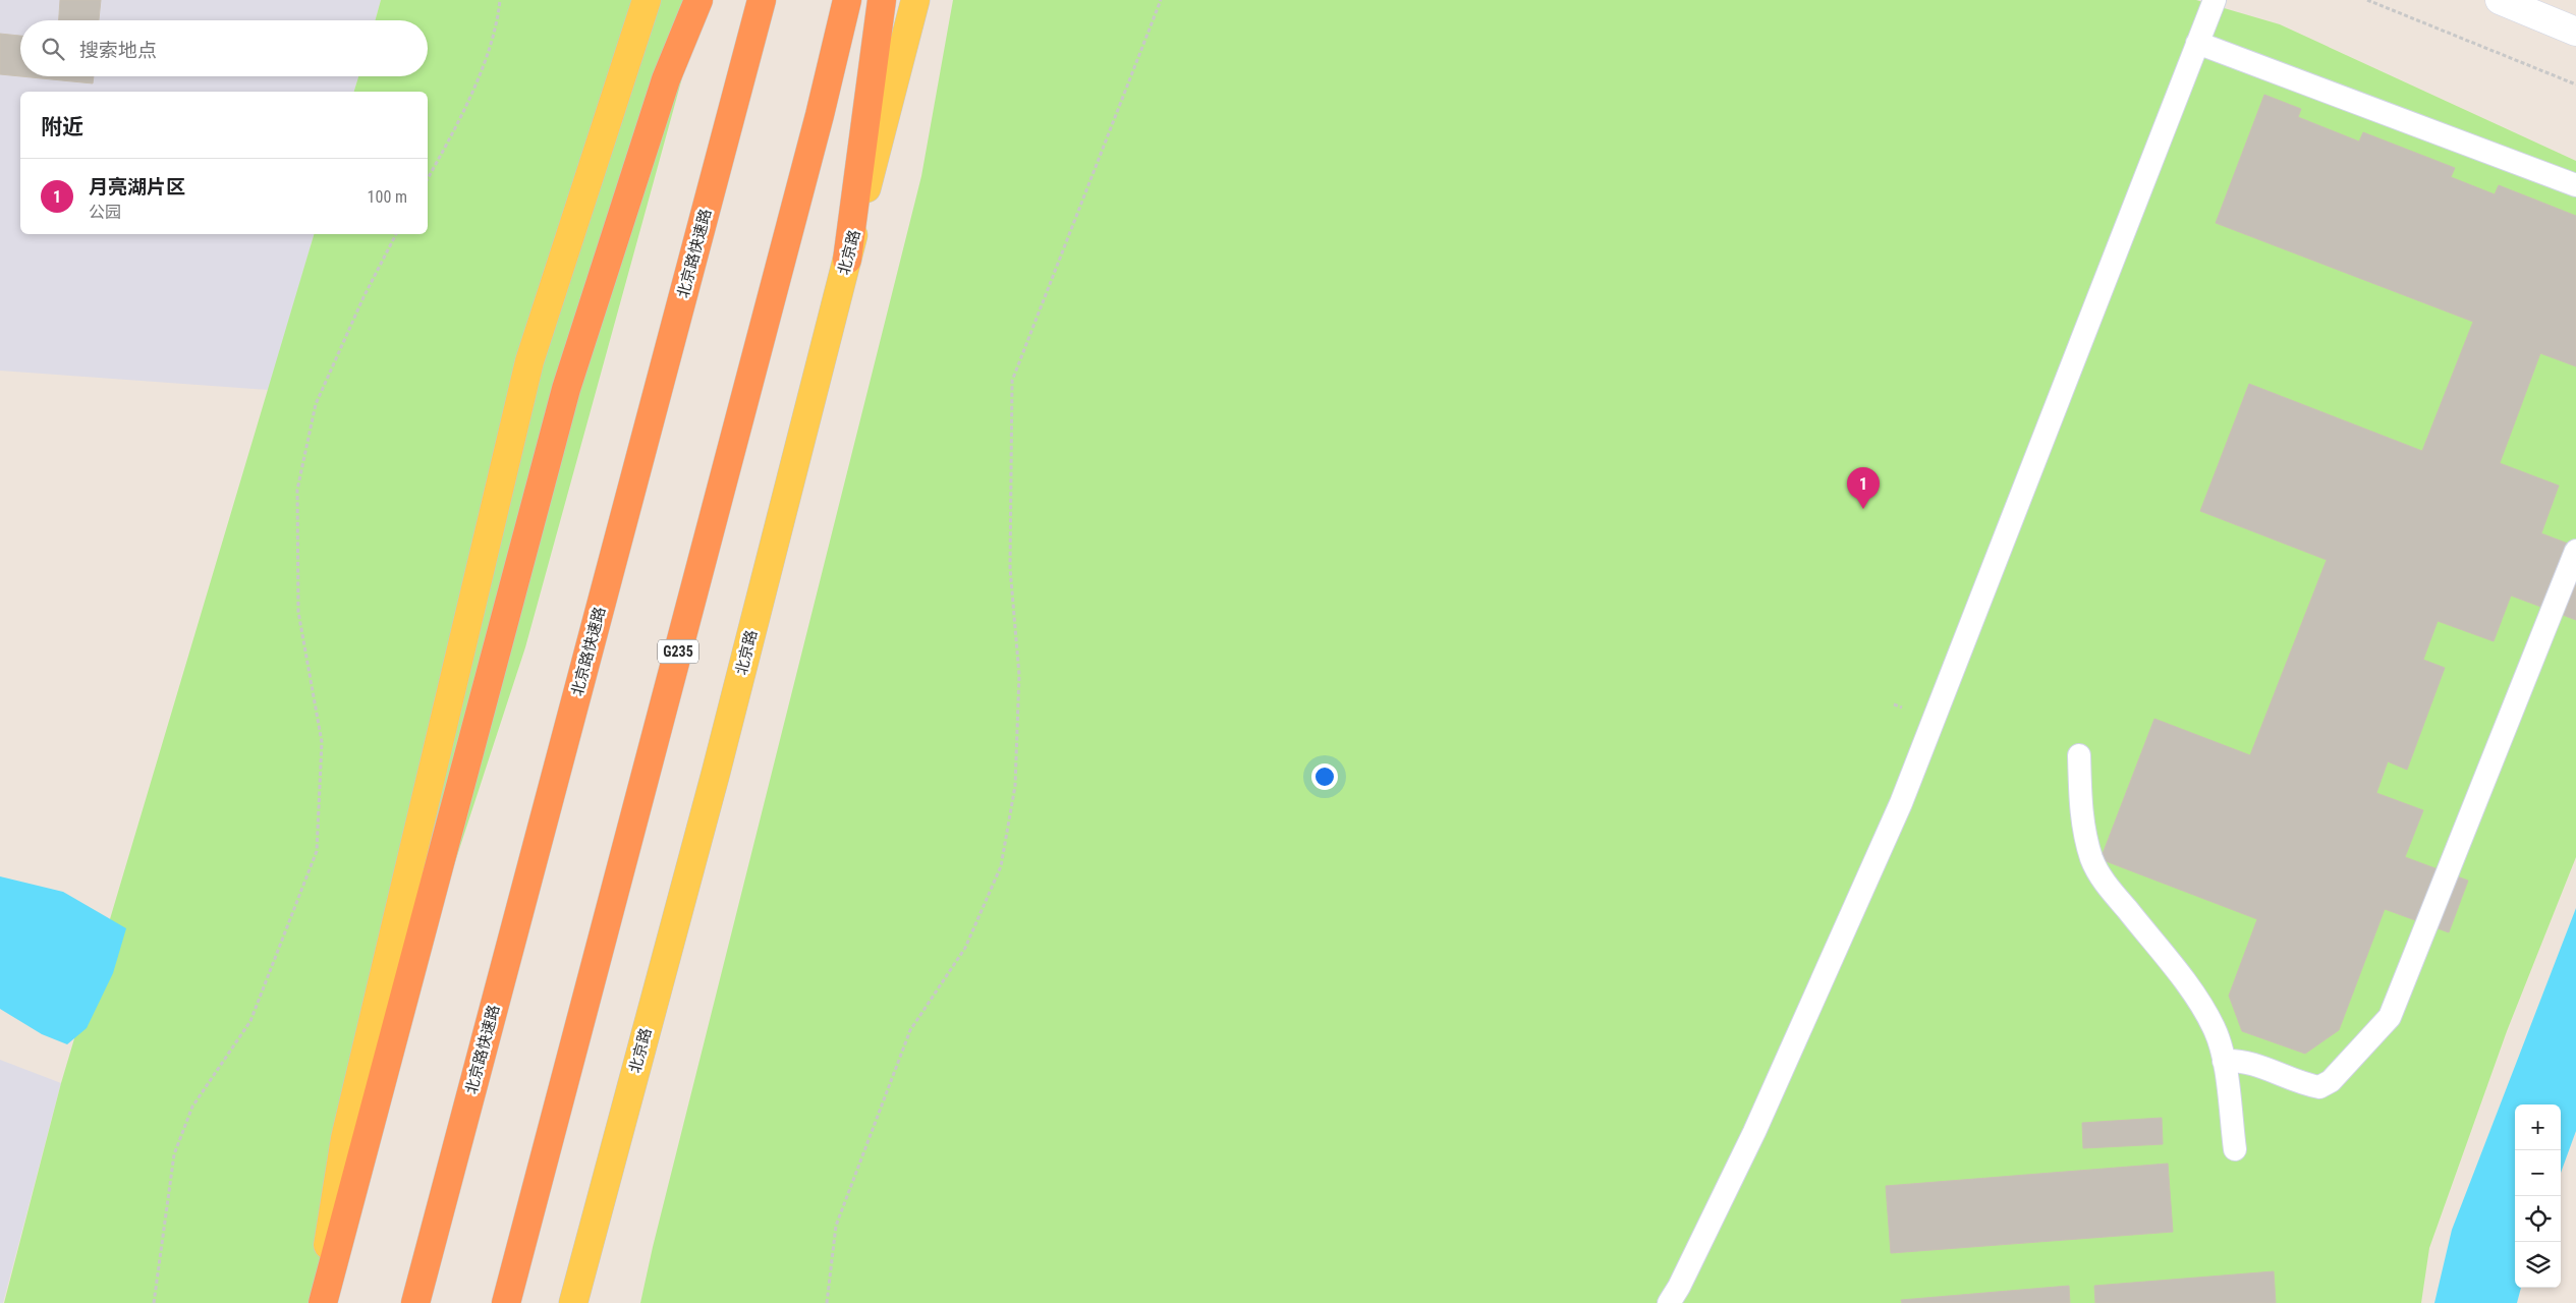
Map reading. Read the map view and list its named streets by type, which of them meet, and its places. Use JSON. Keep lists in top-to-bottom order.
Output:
{
  "streets": {
    "highway": ["北京路快速路", "G235"],
    "main road": ["北京路"]
  },
  "page": {
    "search": "搜索地点",
    "heading": "附近",
    "list": [
      {
        "mark": "1",
        "name": "月亮湖片区",
        "note": "公园",
        "value": "100 m"
      }
    ],
    "pins": "1",
    "map_buttons": ["+", "−"]
  }
}
